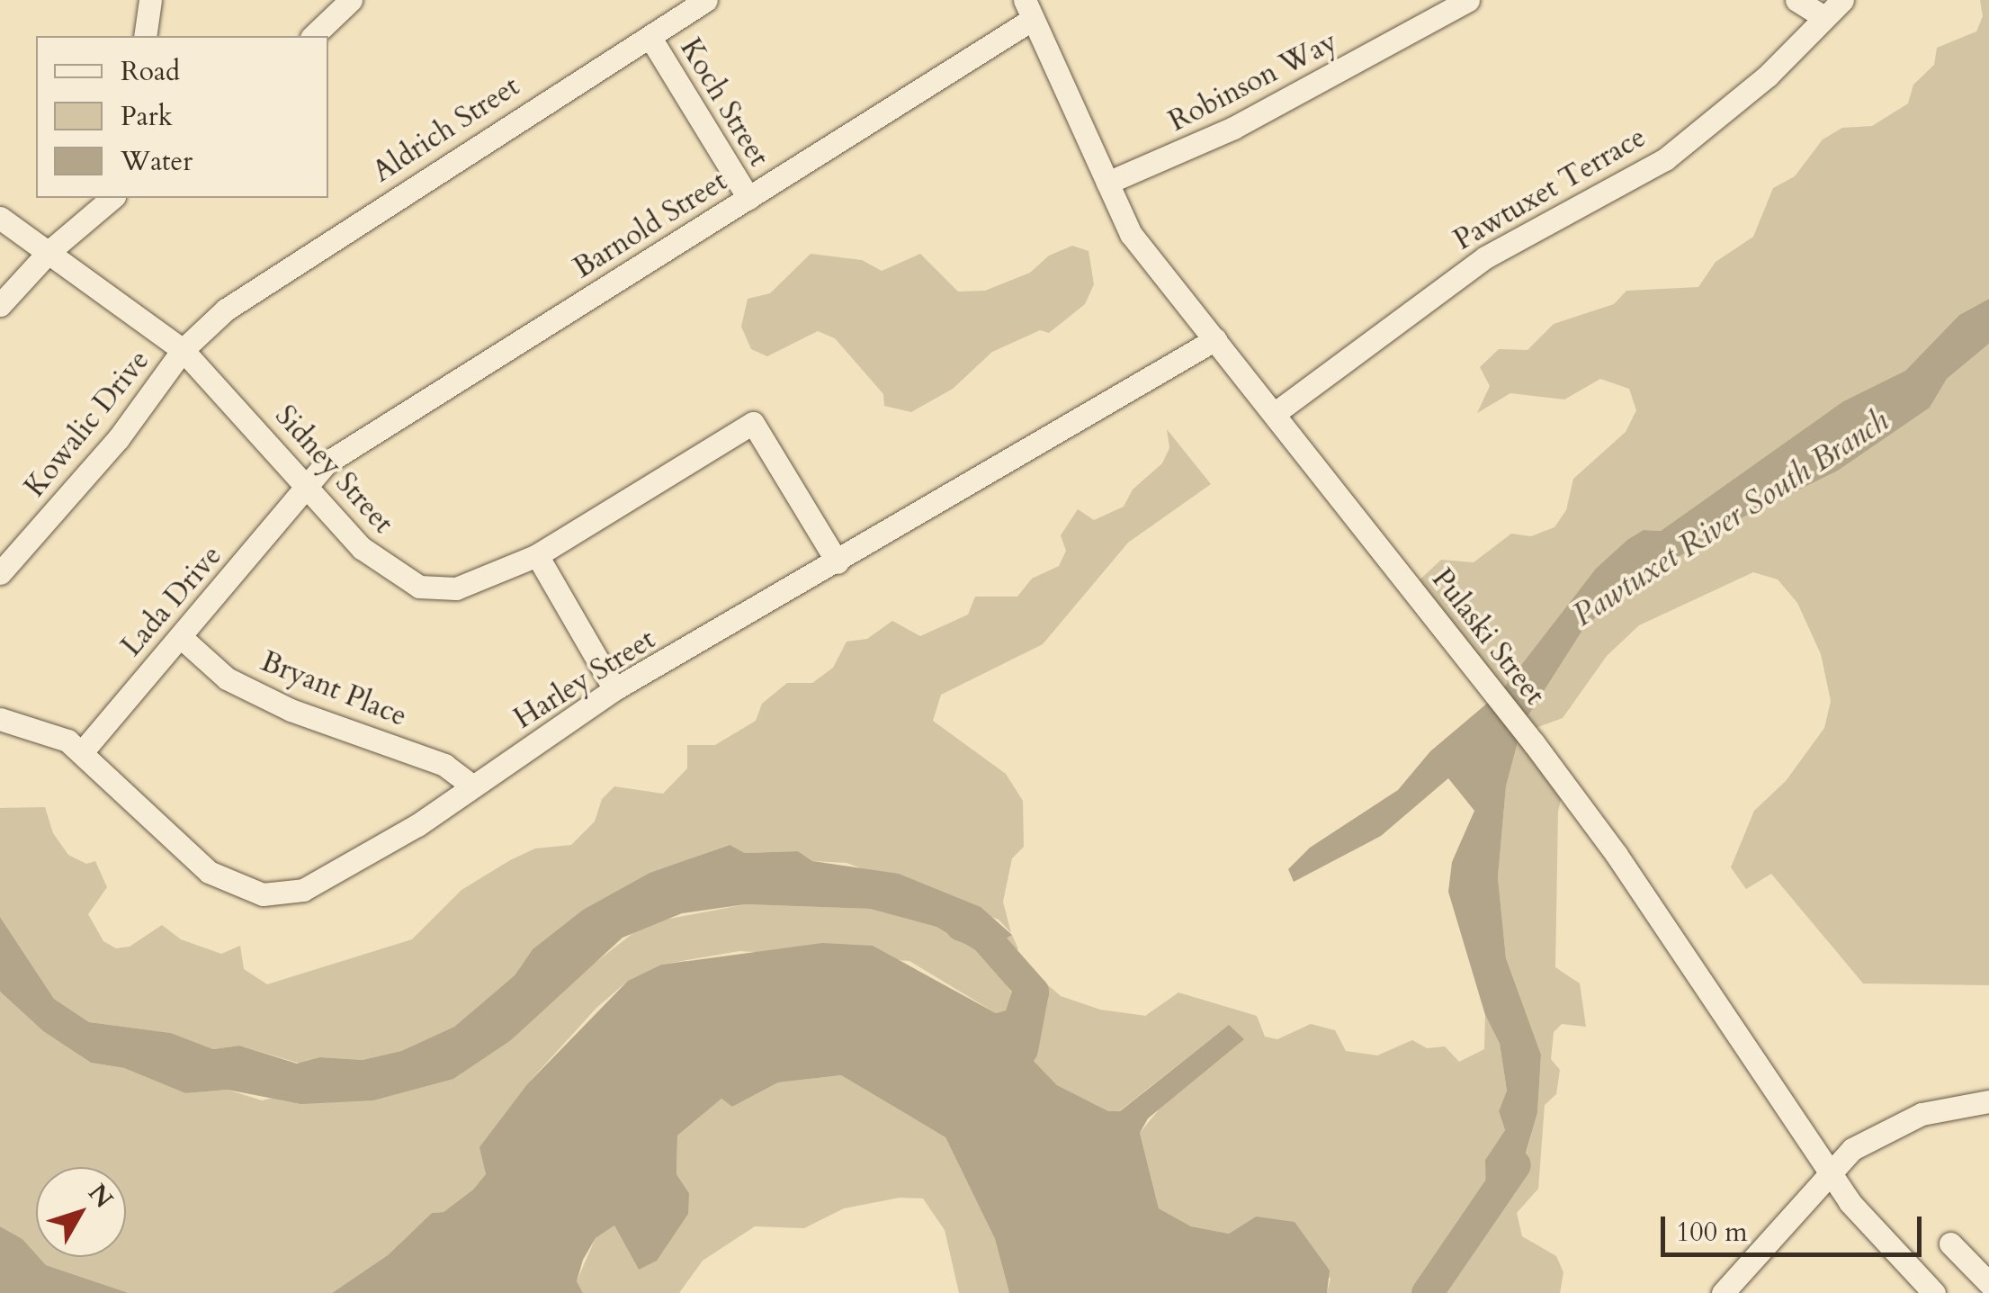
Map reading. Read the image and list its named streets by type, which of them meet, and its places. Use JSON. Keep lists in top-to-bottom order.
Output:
{
  "streets": {
    "street": [
      "Robinson Way",
      "Koch Street",
      "Aldrich Street",
      "Pawtuxet Terrace",
      "Barnold Street",
      "Kowalic Drive",
      "Sidney Street",
      "Lada Drive",
      "Pulaski Street",
      "Harley Street",
      "Bryant Place"
    ]
  },
  "crossings": [
    ["Robinson Way", "Pulaski Street"],
    ["Koch Street", "Aldrich Street"],
    ["Koch Street", "Barnold Street"],
    ["Aldrich Street", "Kowalic Drive"],
    ["Aldrich Street", "Sidney Street"],
    ["Pawtuxet Terrace", "Pulaski Street"],
    ["Barnold Street", "Sidney Street"],
    ["Barnold Street", "Lada Drive"],
    ["Barnold Street", "Pulaski Street"],
    ["Kowalic Drive", "Sidney Street"],
    ["Sidney Street", "Lada Drive"],
    ["Sidney Street", "Harley Street"],
    ["Lada Drive", "Harley Street"],
    ["Lada Drive", "Bryant Place"],
    ["Pulaski Street", "Harley Street"],
    ["Harley Street", "Bryant Place"]
  ],
  "water": ["Pawtuxet River South Branch"],
  "legend": ["Road", "Park", "Water"],
  "scale_bar": "100 m",
  "north": "top right"
}
